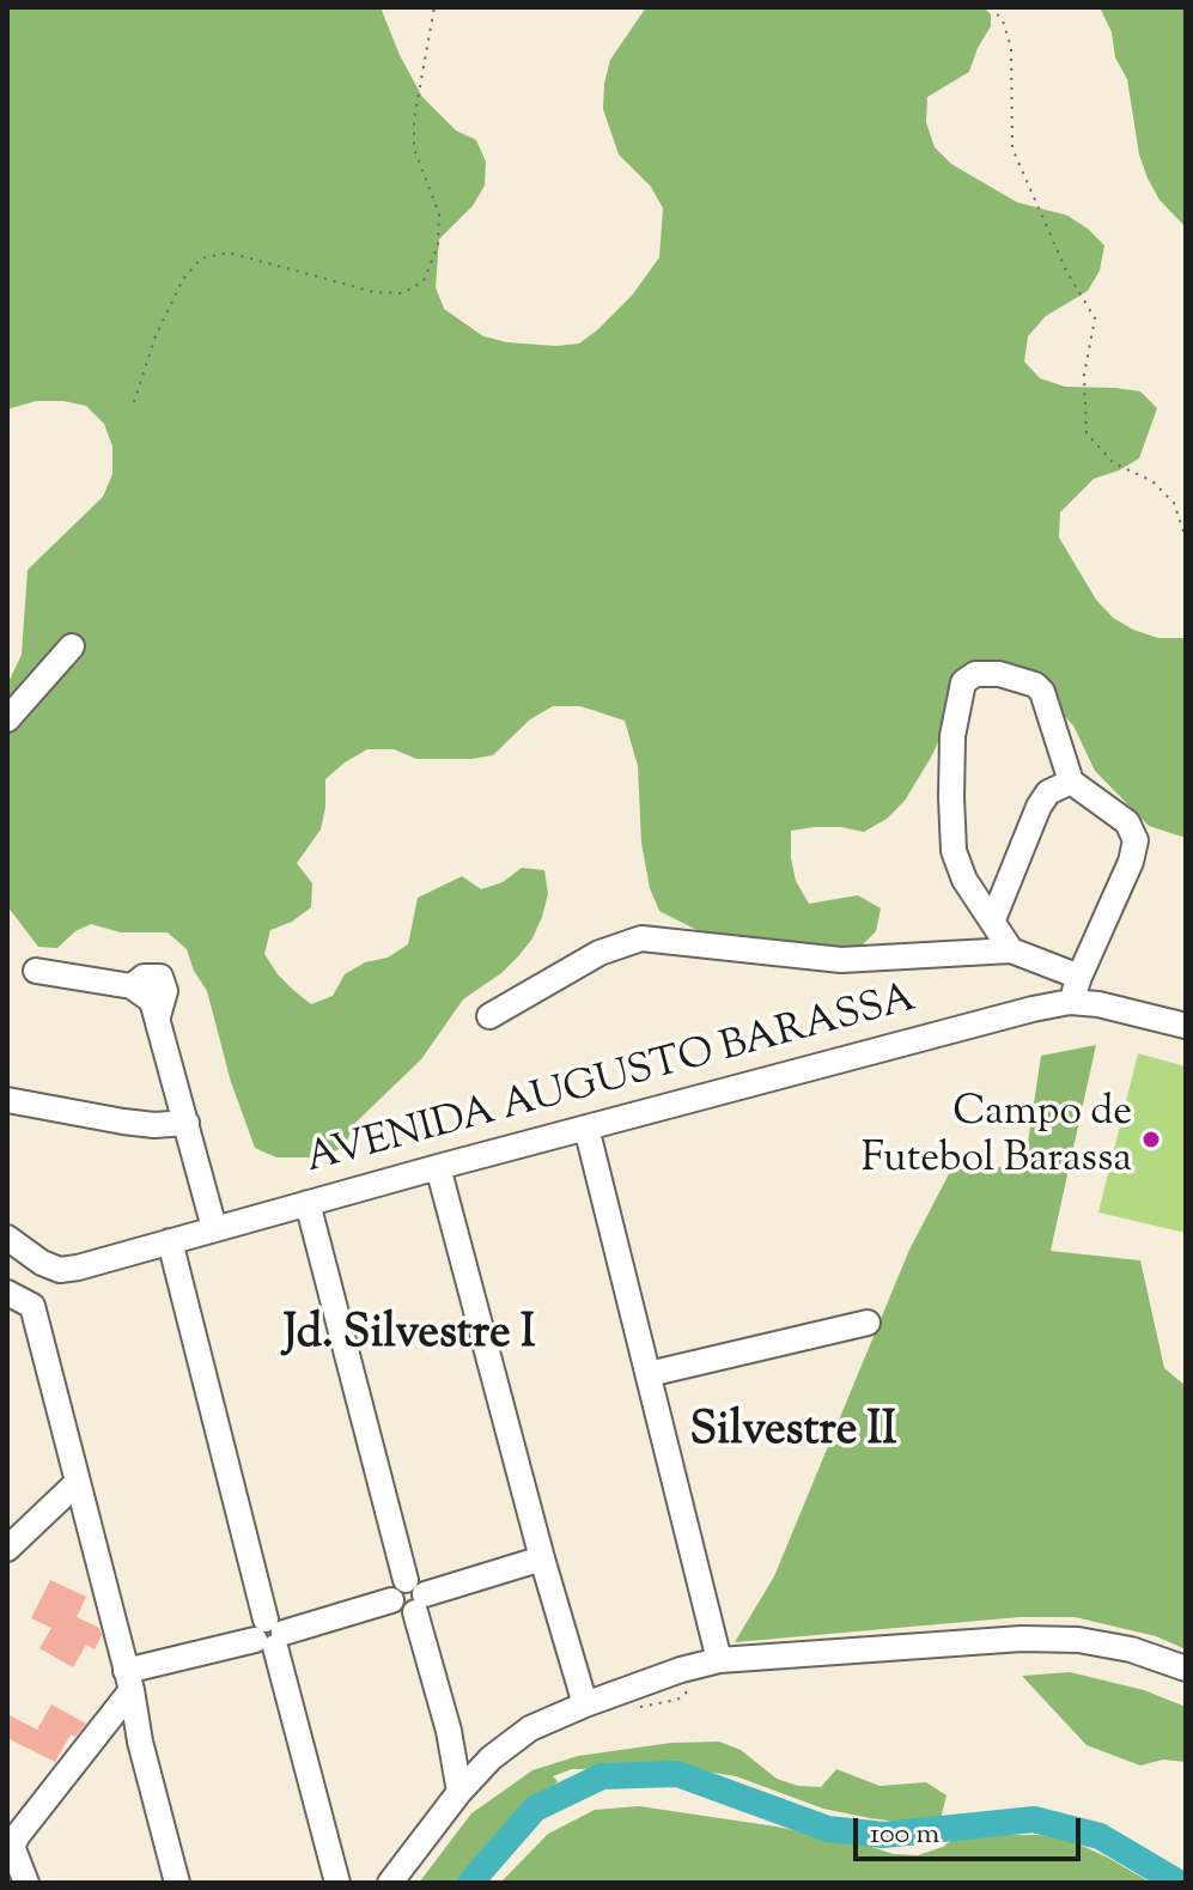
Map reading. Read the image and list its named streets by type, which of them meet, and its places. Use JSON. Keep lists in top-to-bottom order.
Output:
{
  "streets": {
    "street": ["AVENIDA AUGUSTO BARASSA"]
  },
  "districts": ["Jd. Silvestre I", "Silvestre II"],
  "places": ["Campo de Futebol Barassa"],
  "scale_bar": "100 m"
}
